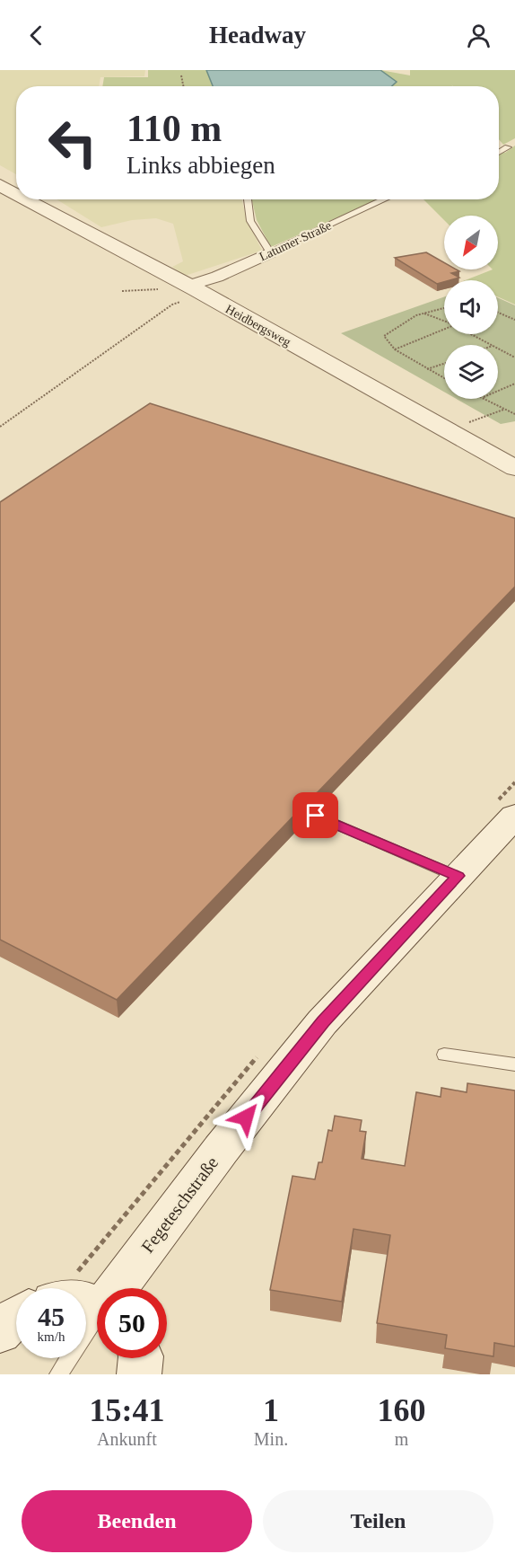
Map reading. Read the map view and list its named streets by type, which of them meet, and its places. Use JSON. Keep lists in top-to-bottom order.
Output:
{
  "streets": {
    "street": ["Latumer Straße", "Heidbergsweg", "Fegeteschstraße"]
  },
  "crossings": [
    ["Latumer Straße", "Heidbergsweg"]
  ],
  "north": "bottom left",
  "page": {
    "header": "Headway",
    "turn": ["110 m", "Links abbiegen"],
    "speed": "45 km/h",
    "limit": "50",
    "eta": [
      "15:41",
      "Ankunft",
      "1",
      "Min.",
      "160",
      "m"
    ],
    "buttons": ["Beenden", "Teilen"]
  }
}
